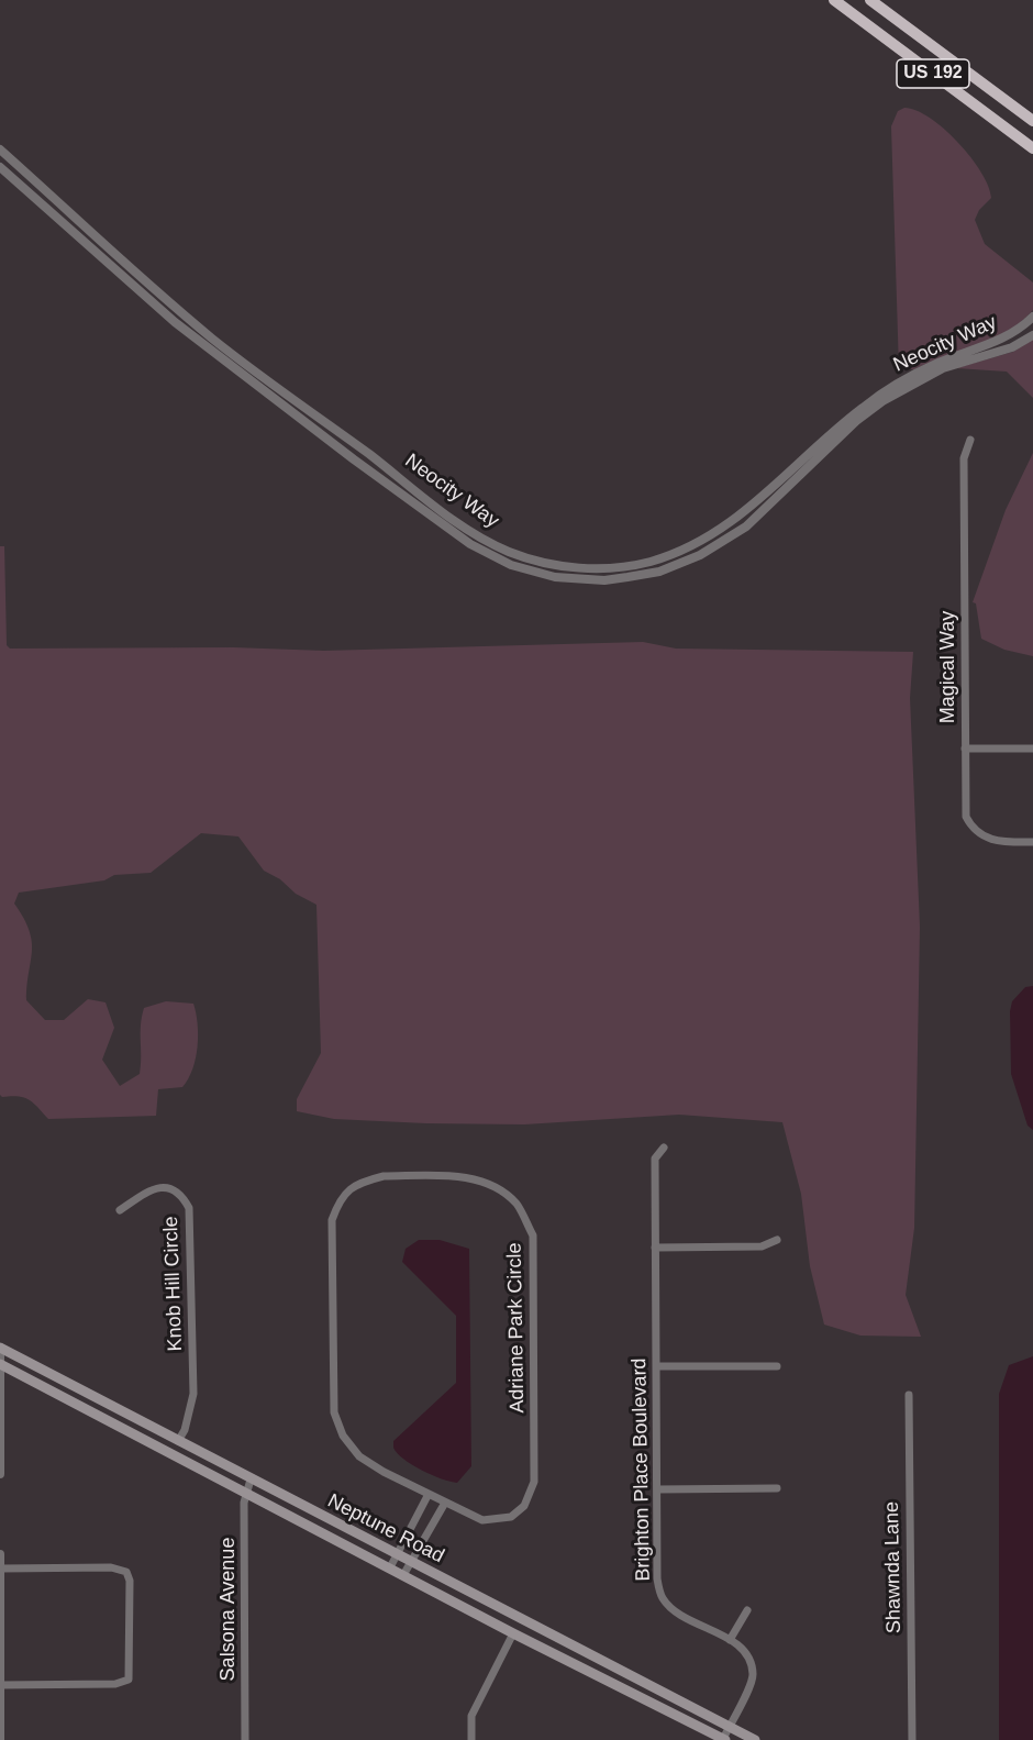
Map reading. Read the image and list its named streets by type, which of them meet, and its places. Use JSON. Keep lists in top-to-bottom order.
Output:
{
  "streets": {
    "highway": ["US 192"],
    "main road": ["Neptune Road"],
    "street": [
      "Neocity Way",
      "Magical Way",
      "Knob Hill Circle",
      "Adriane Park Circle",
      "Brighton Place Boulevard",
      "Shawnda Lane",
      "Salsona Avenue"
    ]
  },
  "crossings": [
    ["Knob Hill Circle", "Neptune Road"],
    ["Brighton Place Boulevard", "Neptune Road"],
    ["Neptune Road", "Salsona Avenue"]
  ]
}
